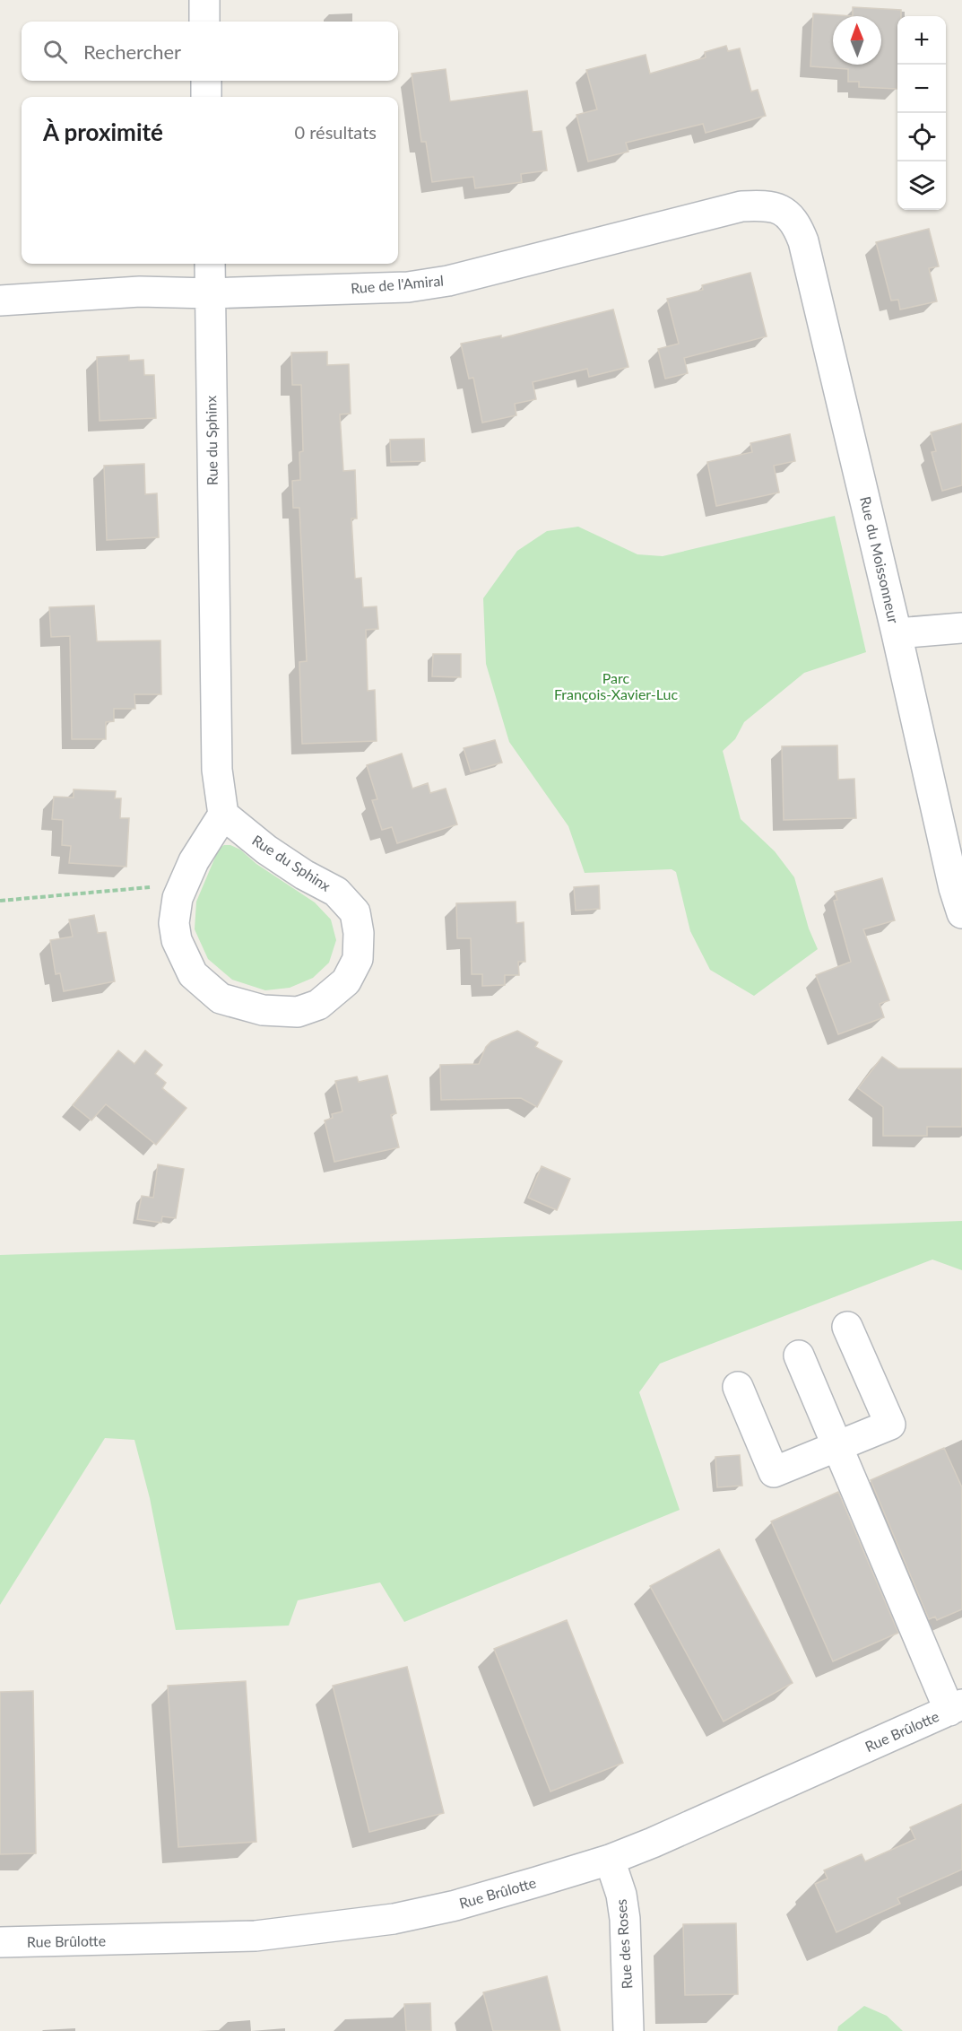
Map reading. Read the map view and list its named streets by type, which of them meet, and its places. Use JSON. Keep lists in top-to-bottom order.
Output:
{
  "streets": {
    "street": [
      "Rue de l'Amiral",
      "Rue du Sphinx",
      "Rue du Moissonneur",
      "Rue Brûlotte",
      "Rue des Roses"
    ]
  },
  "crossings": [
    ["Rue de l'Amiral", "Rue du Sphinx"],
    ["Rue de l'Amiral", "Rue du Moissonneur"],
    ["Rue Brûlotte", "Rue des Roses"]
  ],
  "parks": ["Parc François-Xavier-Luc"],
  "north": "top",
  "page": {
    "map_buttons": ["+", "−"],
    "search": "Rechercher",
    "heading": ["À proximité", "0 résultats"]
  }
}
